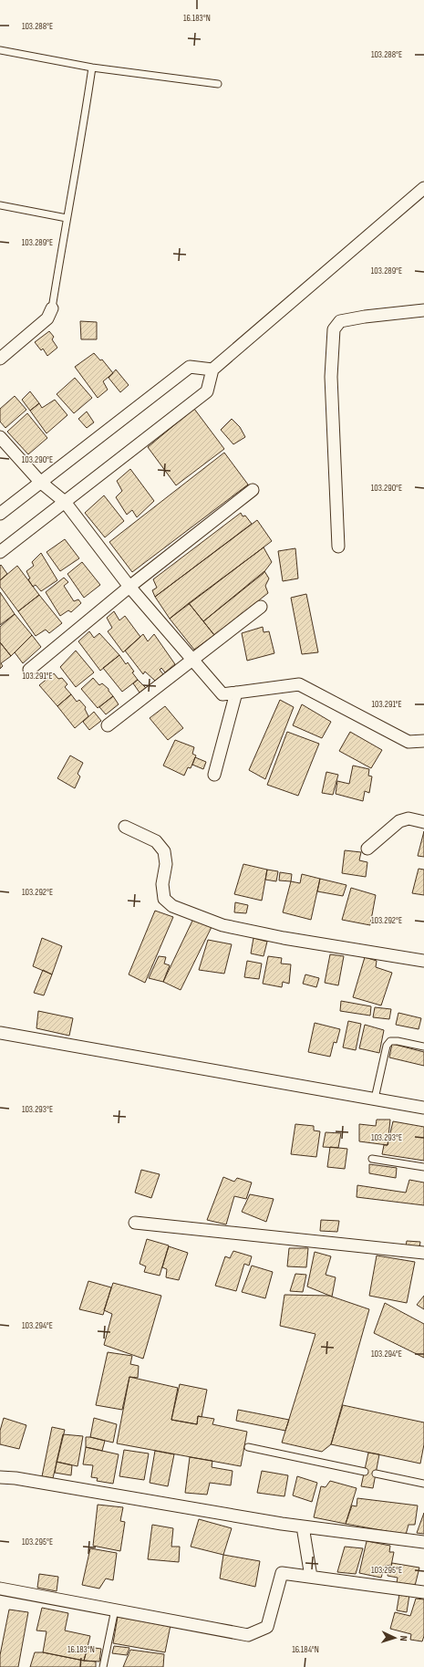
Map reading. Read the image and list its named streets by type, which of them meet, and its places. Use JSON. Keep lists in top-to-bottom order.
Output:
{
  "north": "right",
  "coordinates": [
    "16.183°N",
    "103.288°E",
    "103.289°E",
    "103.290°E",
    "103.291°E",
    "103.292°E",
    "103.293°E",
    "103.294°E",
    "103.295°E",
    "16.184°N"
  ]
}
